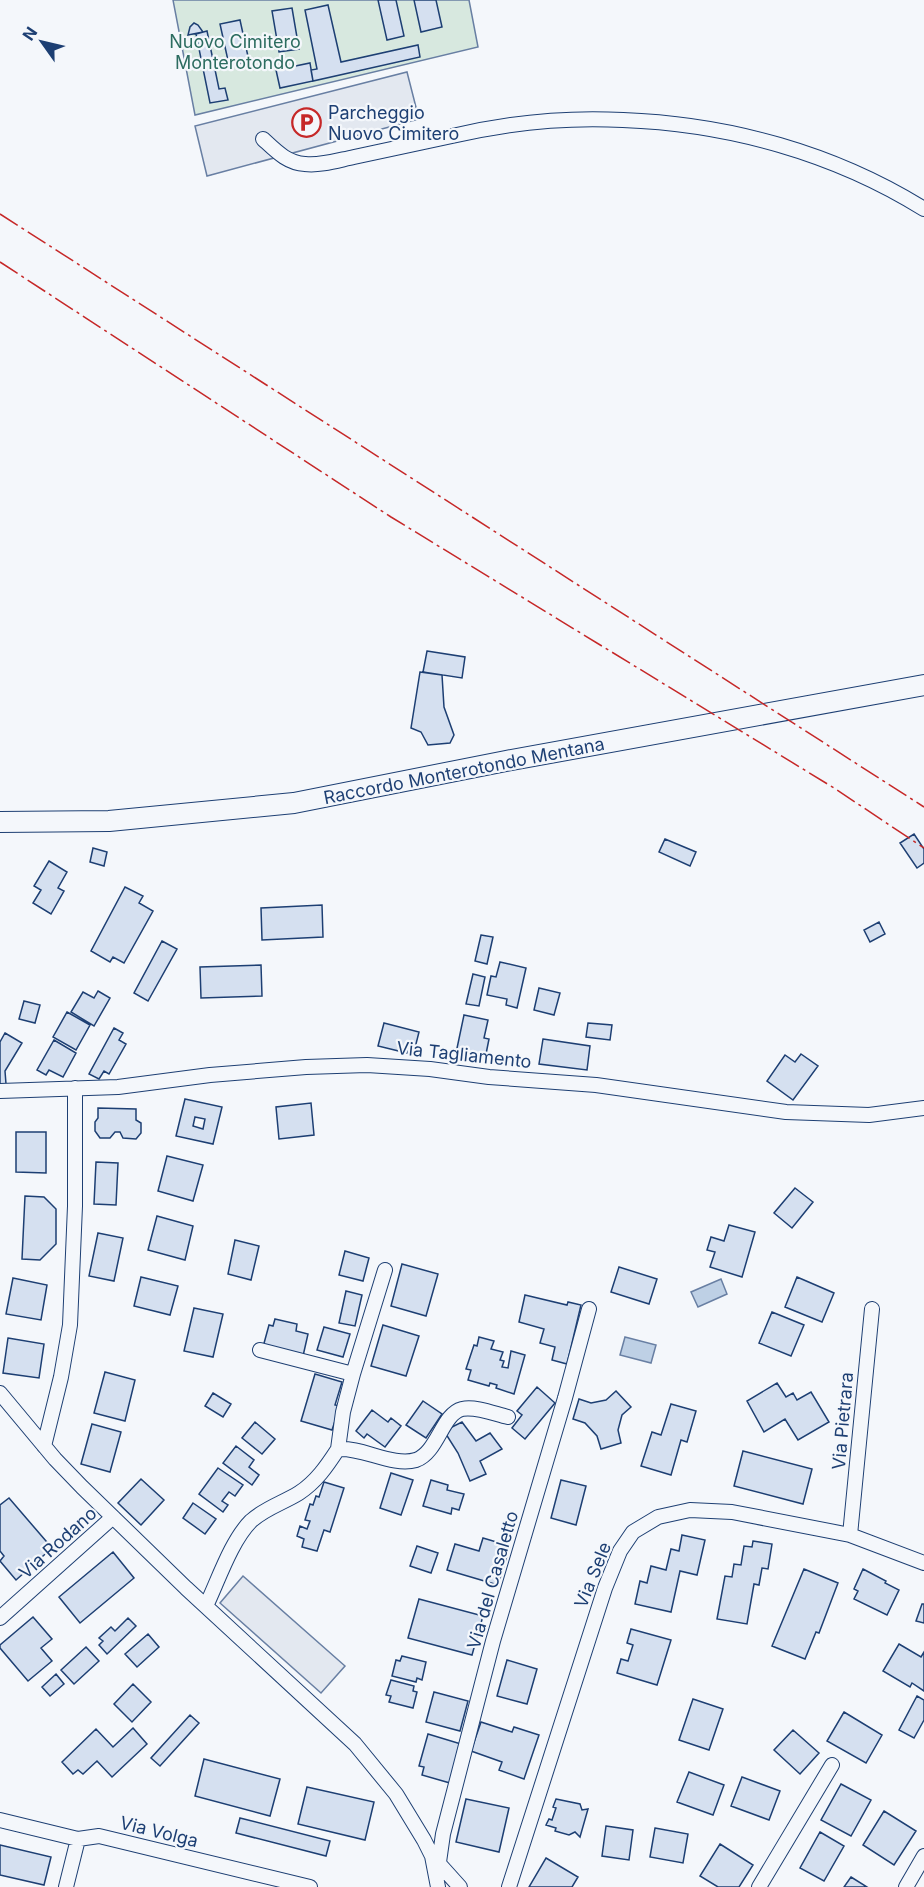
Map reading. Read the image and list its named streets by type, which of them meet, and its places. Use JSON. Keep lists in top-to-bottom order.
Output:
{
  "streets": {
    "main road": ["Raccordo Monterotondo Mentana"],
    "street": [
      "Via Tagliamento",
      "Via Pietrara",
      "Via Rodano",
      "Via Sele",
      "Via del Casaletto",
      "Via Volga"
    ]
  },
  "crossings": [
    ["Via Pietrara", "Via Sele"]
  ],
  "parks": ["Nuovo Cimitero Monterotondo"],
  "places": {
    "parking": ["Parcheggio Nuovo Cimitero"]
  },
  "north": "top left"
}
